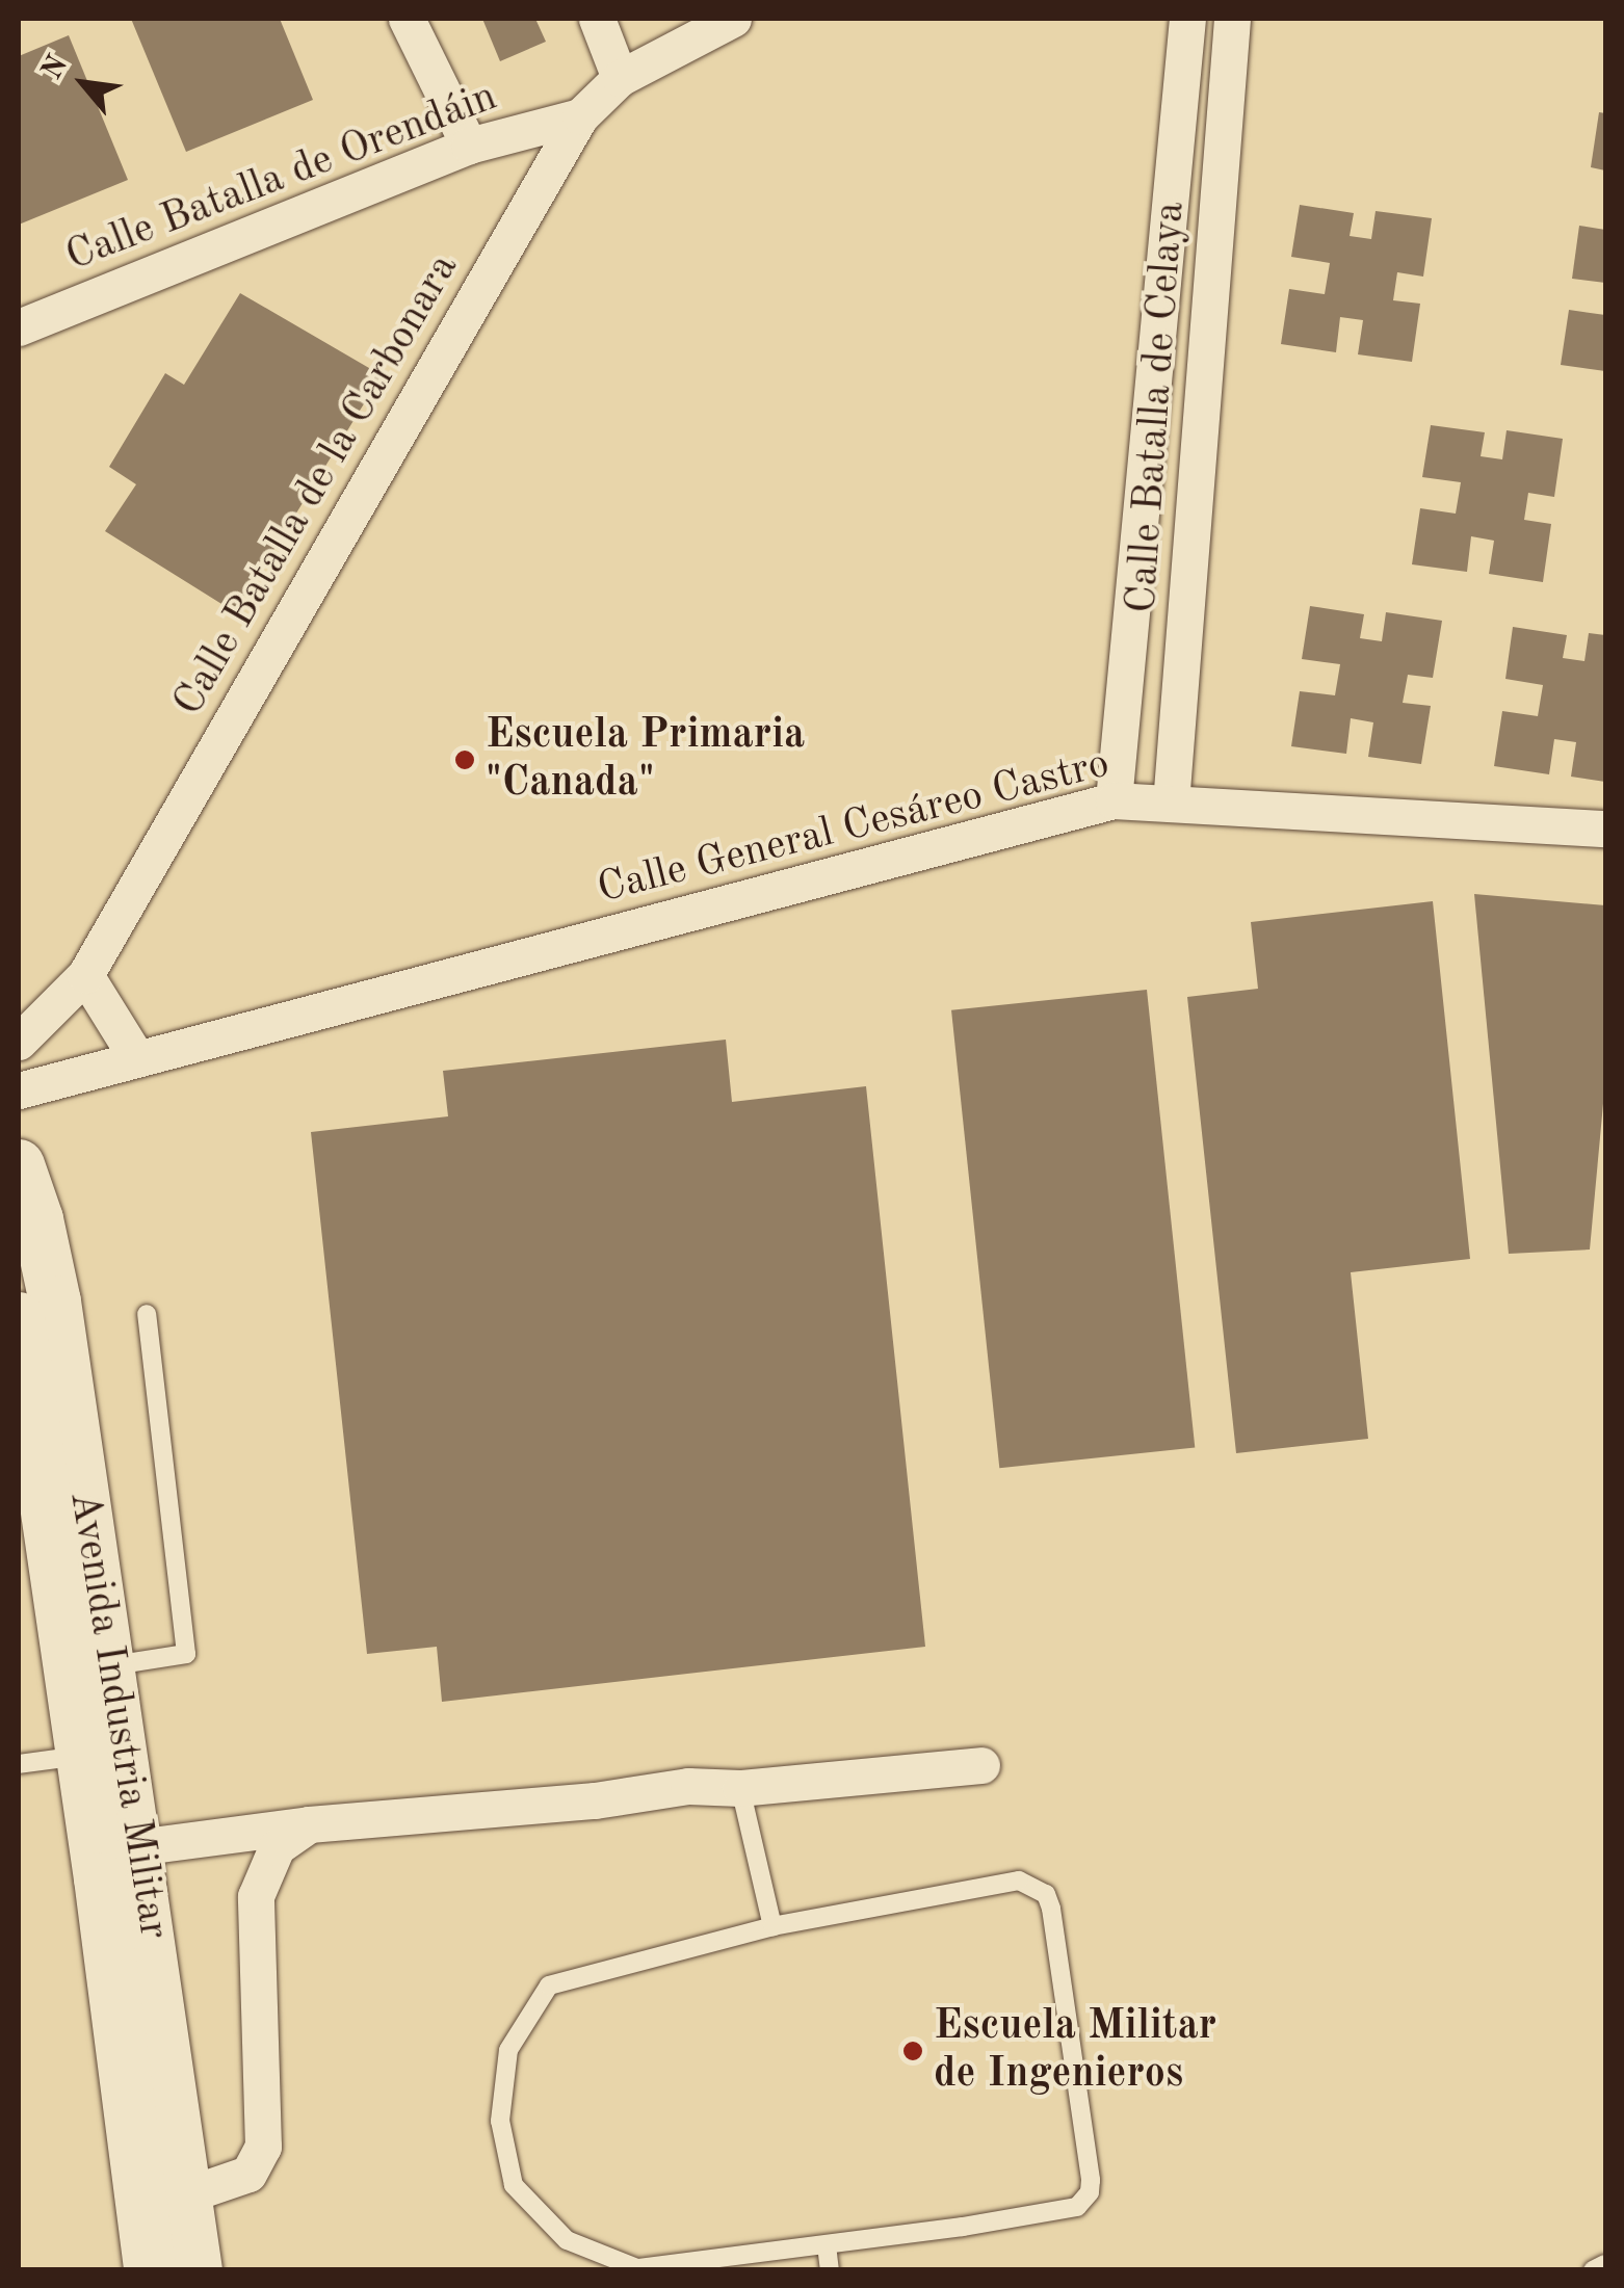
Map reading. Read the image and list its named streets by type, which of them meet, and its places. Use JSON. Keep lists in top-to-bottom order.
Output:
{
  "streets": {
    "main road": ["Avenida Industria Militar"],
    "street": [
      "Calle Batalla de Orendáin",
      "Calle Batalla de Celaya",
      "Calle Batalla de la Carbonara",
      "Calle General Cesáreo Castro"
    ]
  },
  "crossings": [
    ["Calle Batalla de Orendáin", "Calle Batalla de la Carbonara"],
    ["Calle Batalla de Celaya", "Calle General Cesáreo Castro"]
  ],
  "places": ["Escuela Primaria \"Canada\"", "Escuela Militar de Ingenieros"],
  "north": "top left"
}
